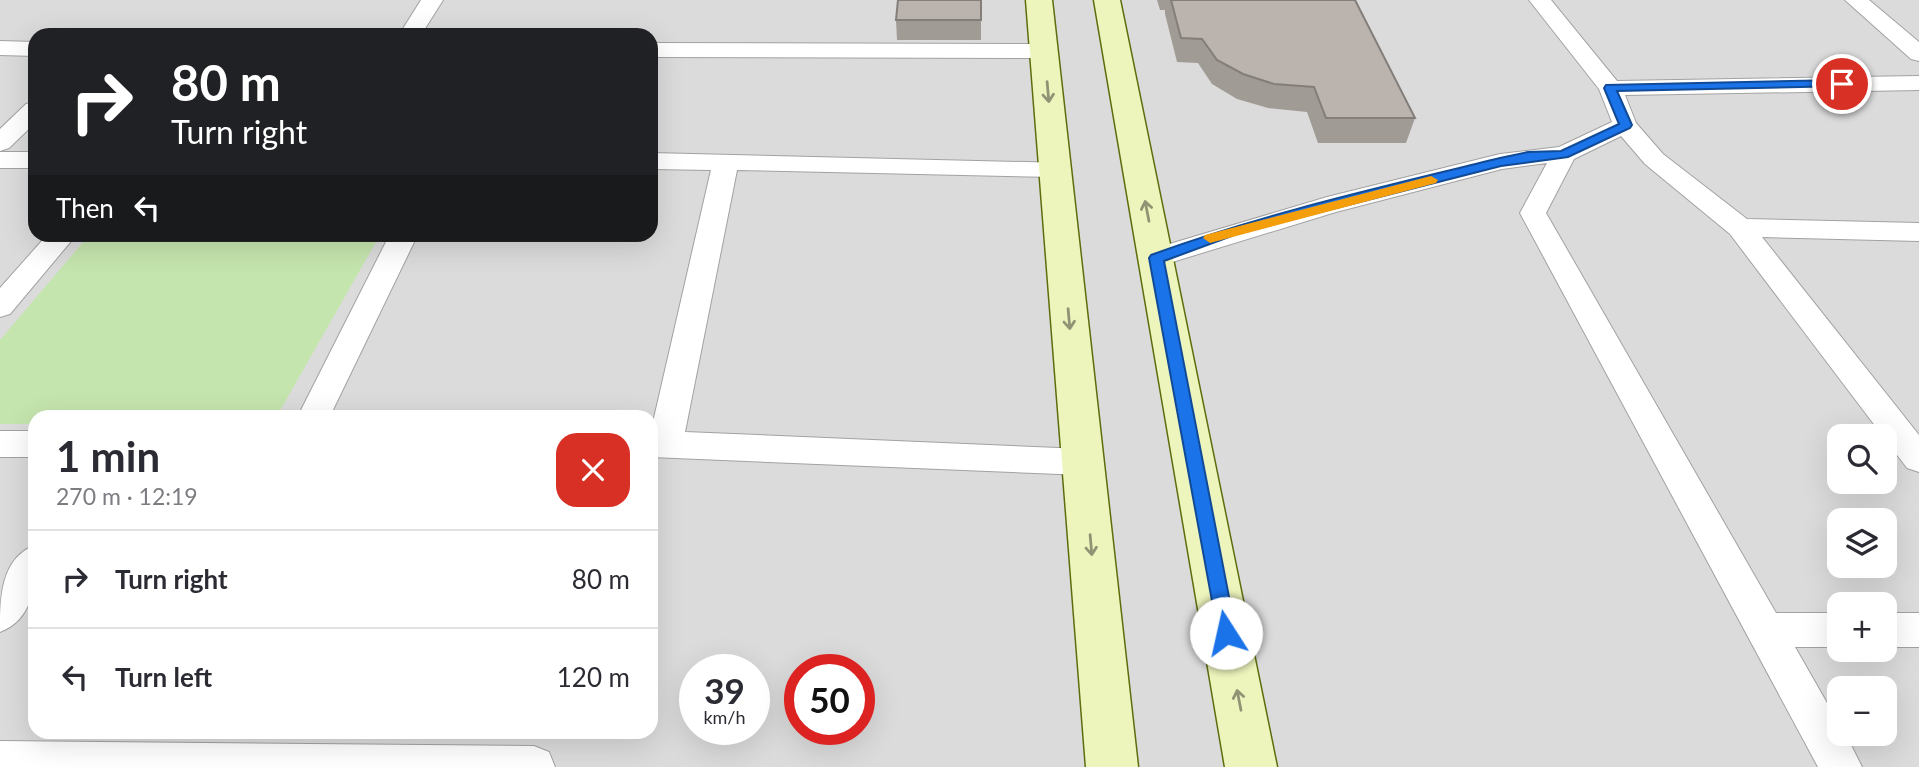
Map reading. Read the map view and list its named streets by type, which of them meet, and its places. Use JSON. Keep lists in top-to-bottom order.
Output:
{
  "page": {
    "turn": ["80 m", "Turn right"],
    "then": "Then",
    "heading": ["1 min", "270 m · 12:19"],
    "map_buttons": ["+", "−"],
    "list": [
      {
        "name": "Turn right",
        "value": "80 m"
      },
      {
        "name": "Turn left",
        "value": "120 m"
      }
    ],
    "speed": "39 km/h",
    "limit": "50"
  }
}
